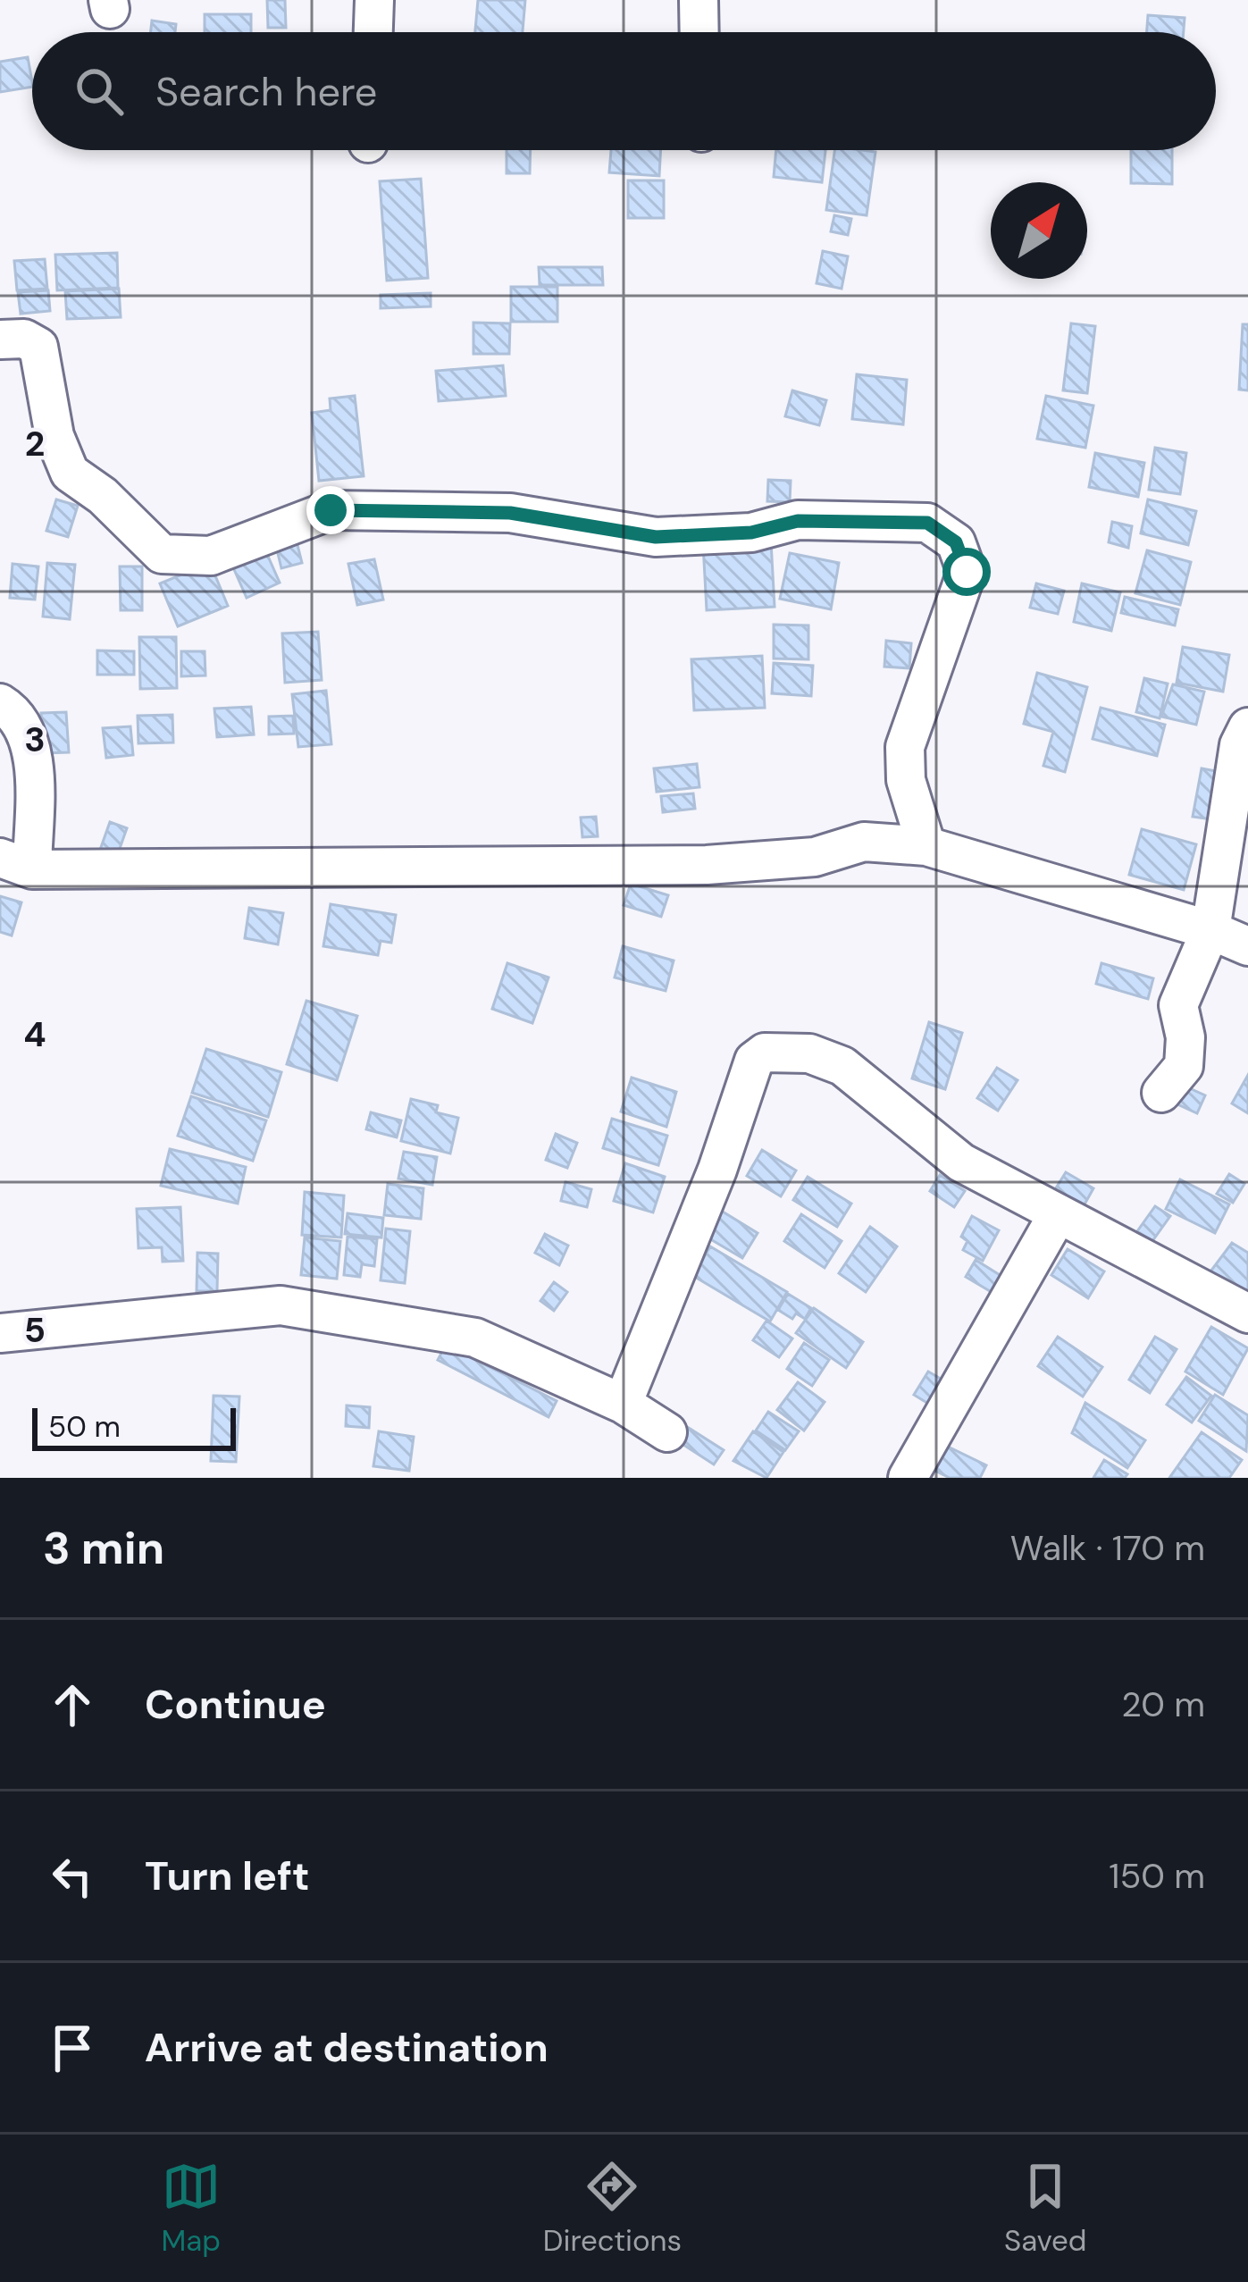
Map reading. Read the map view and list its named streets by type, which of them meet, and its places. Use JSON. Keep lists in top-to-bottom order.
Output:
{
  "scale_bar": "50 m",
  "north": "top right",
  "page": {
    "search": "Search here",
    "scale": "50 m",
    "heading": ["3 min", "Walk · 170 m"],
    "list": [
      ["Continue", "20 m"],
      ["Turn left", "150 m"],
      "Arrive at destination"
    ],
    "nav": ["Map", "Directions", "Saved"]
  },
  "grid": {
    "rows": [
      "2",
      "3",
      "4",
      "5"
    ]
  }
}
